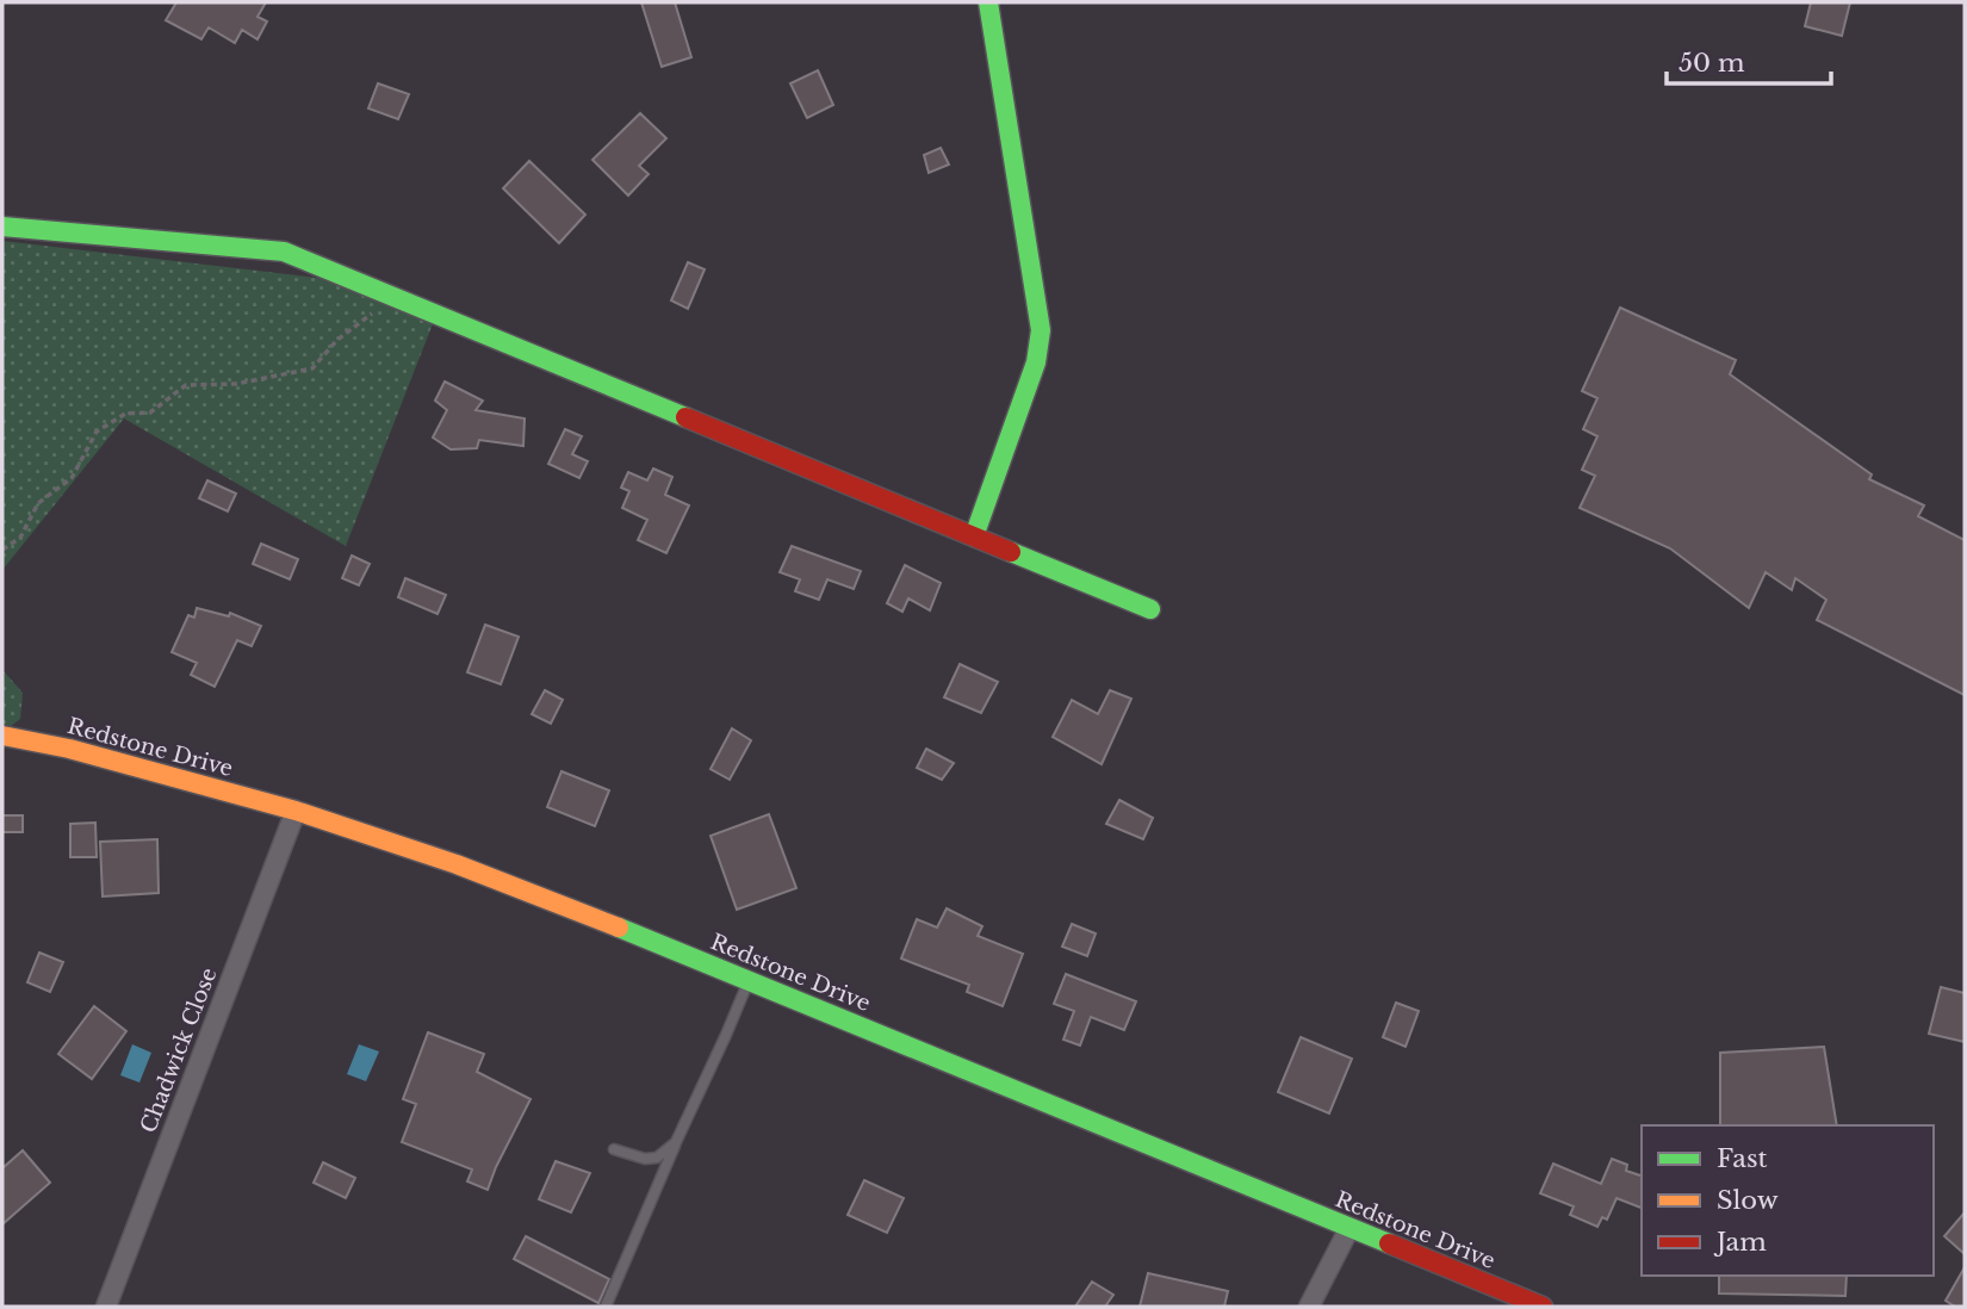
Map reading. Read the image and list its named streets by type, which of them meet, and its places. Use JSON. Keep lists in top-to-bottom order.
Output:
{
  "streets": {
    "street": ["Redstone Drive", "Chadwick Close"]
  },
  "crossings": [
    ["Redstone Drive", "Chadwick Close"]
  ],
  "legend": ["Fast", "Slow", "Jam"],
  "scale_bar": "50 m"
}
